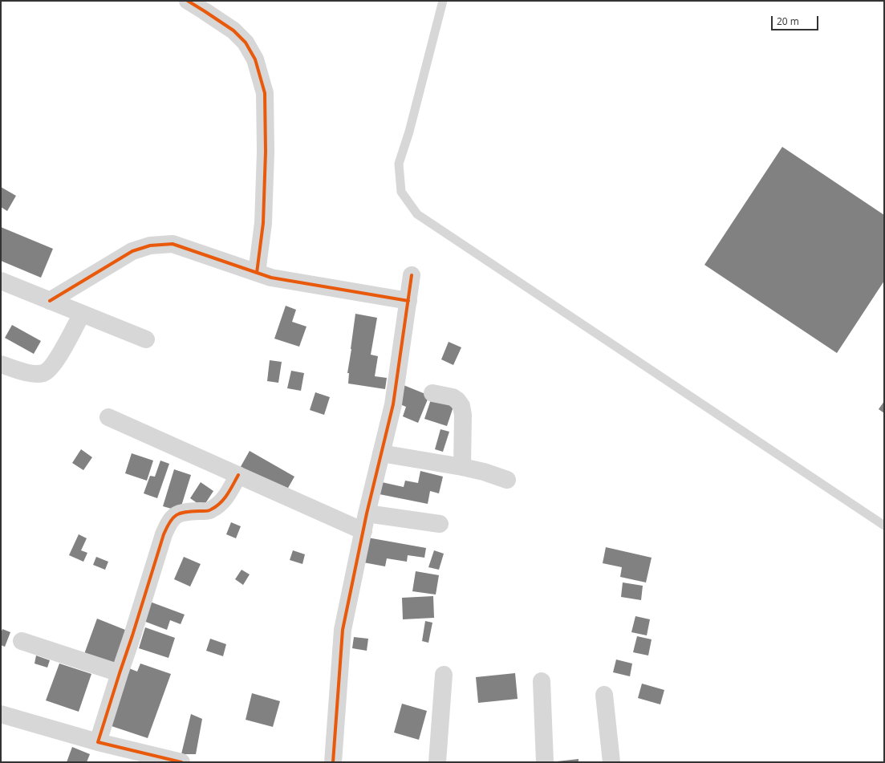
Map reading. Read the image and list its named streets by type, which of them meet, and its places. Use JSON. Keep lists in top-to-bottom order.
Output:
{
  "scale_bar": "20 m"
}
